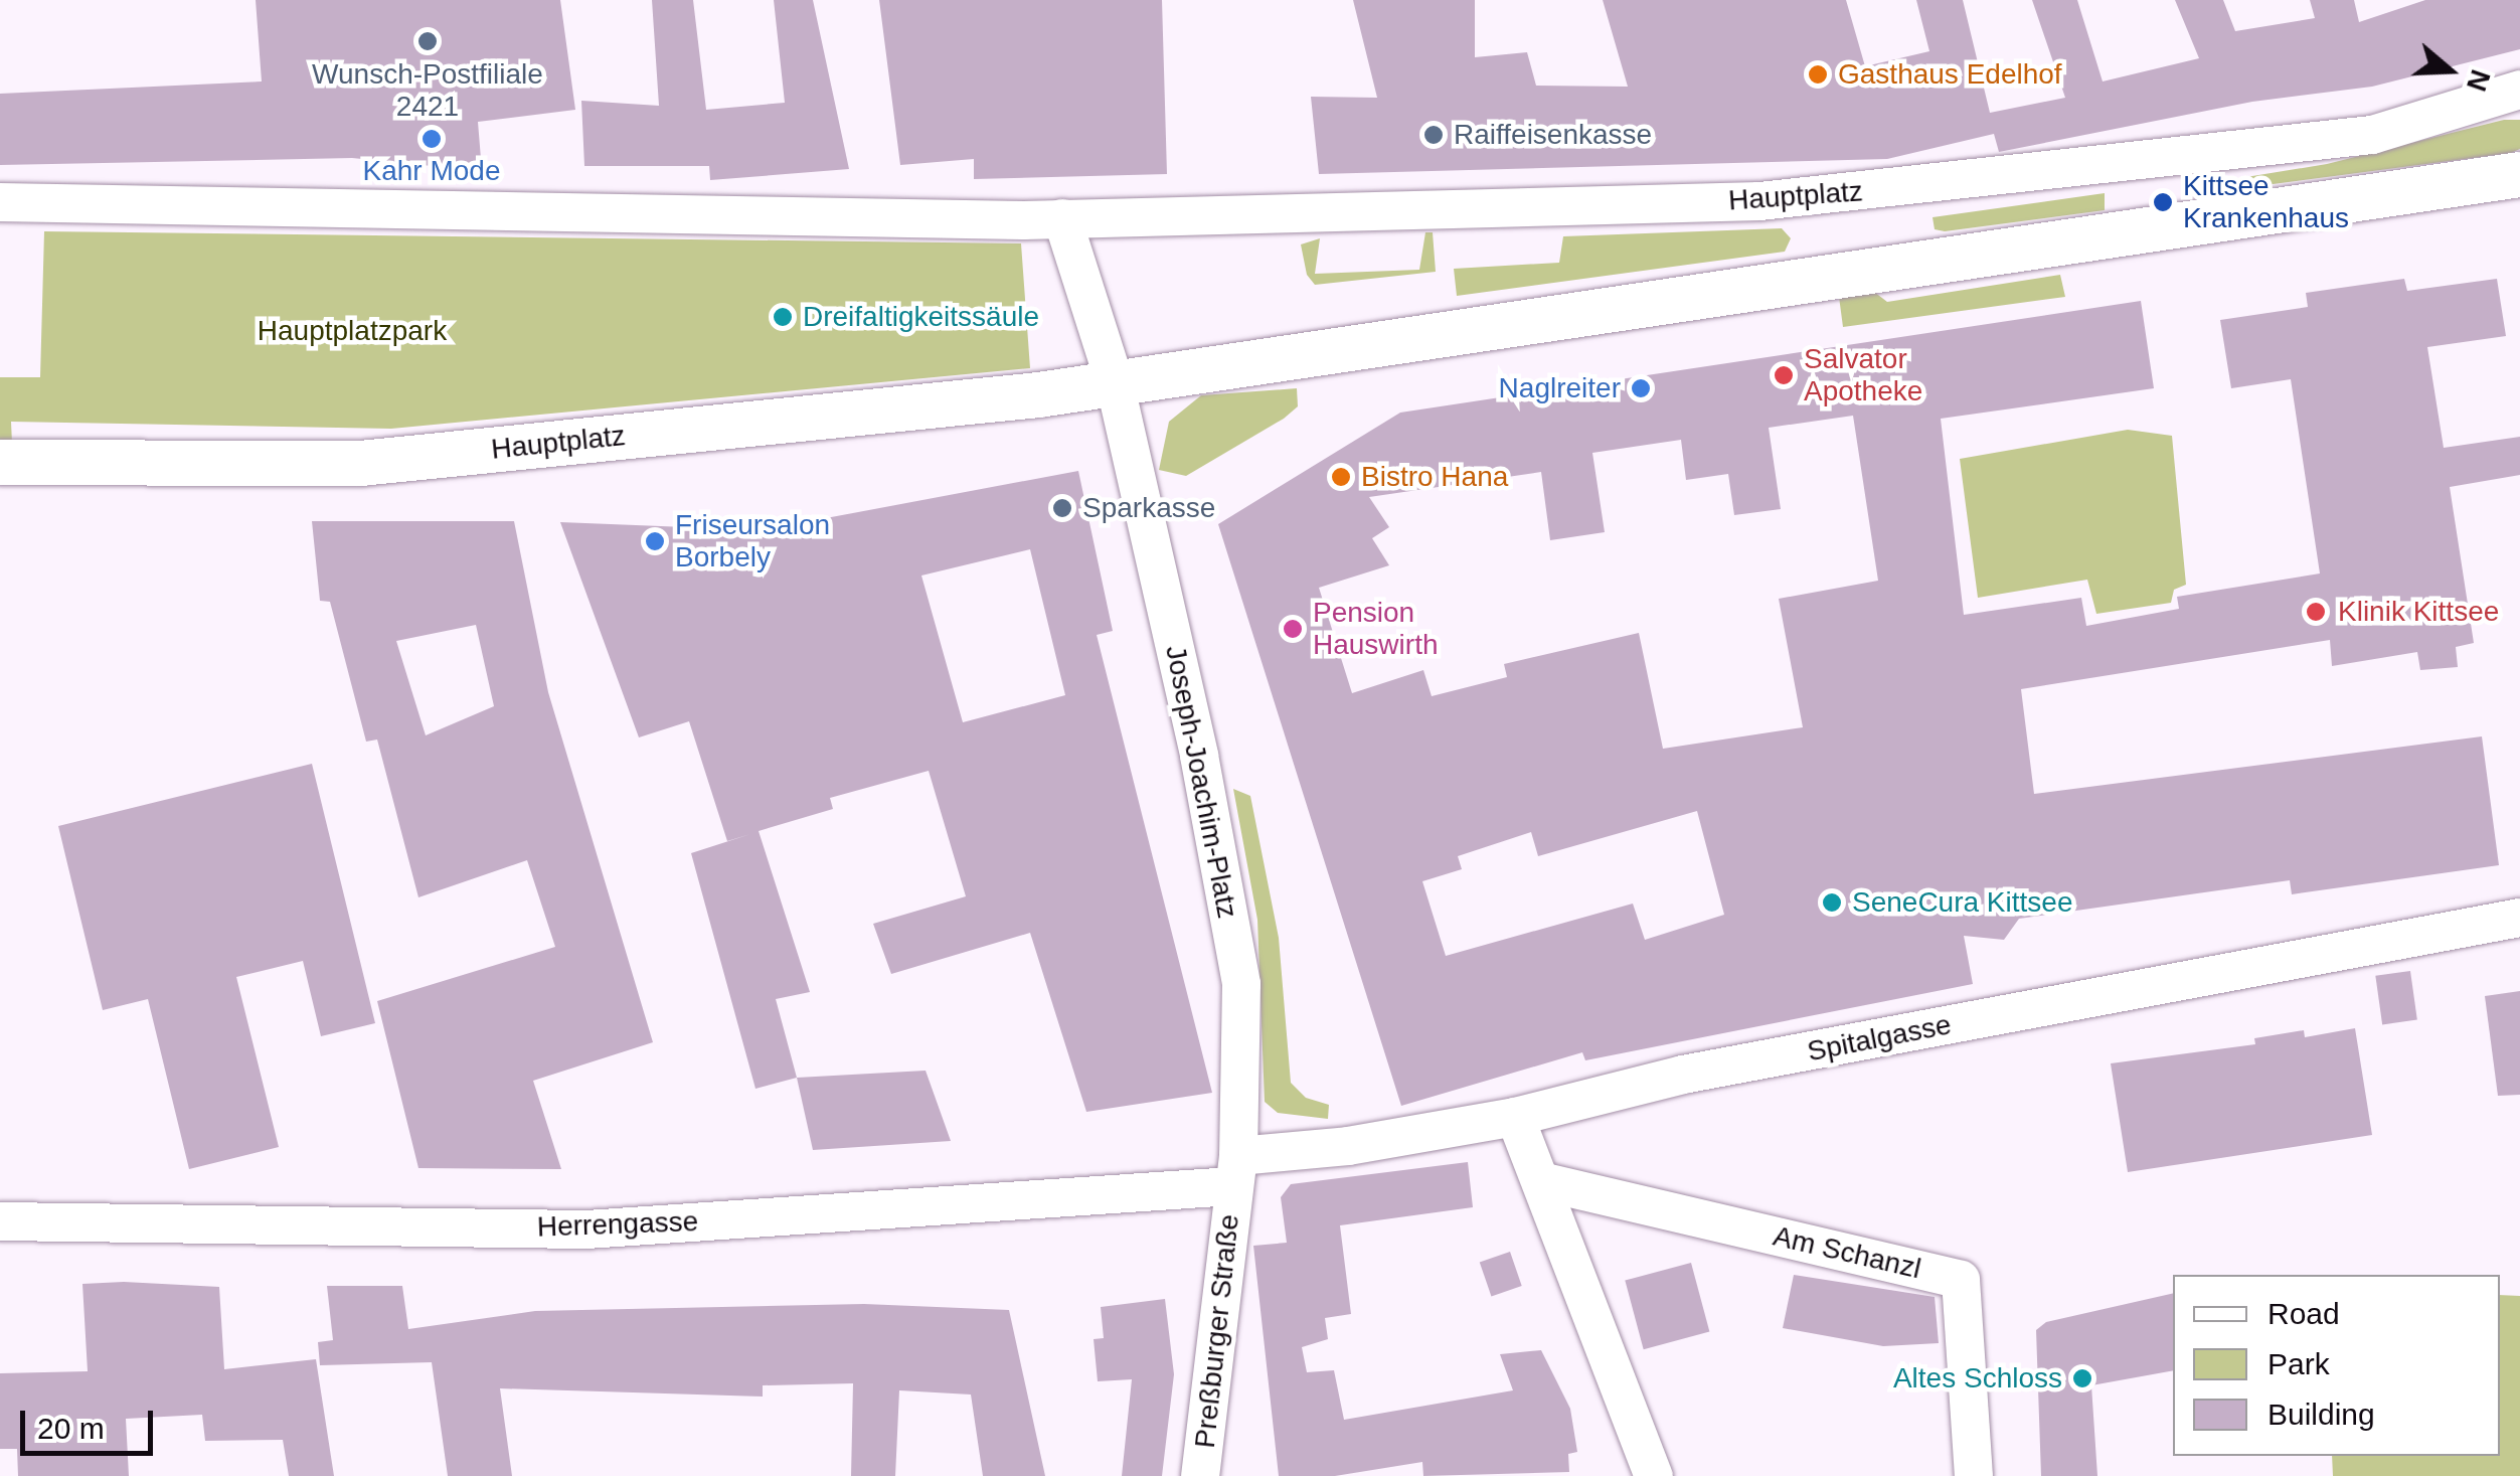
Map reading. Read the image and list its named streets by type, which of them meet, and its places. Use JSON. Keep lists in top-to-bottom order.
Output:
{
  "streets": {
    "street": [
      "Hauptplatz",
      "Joseph-Joachim-Platz",
      "Spitalgasse",
      "Herrengasse",
      "Am Schanzl",
      "Preßburger Straße"
    ]
  },
  "crossings": [
    ["Hauptplatz", "Joseph-Joachim-Platz"],
    ["Joseph-Joachim-Platz", "Spitalgasse"],
    ["Joseph-Joachim-Platz", "Herrengasse"],
    ["Joseph-Joachim-Platz", "Preßburger Straße"],
    ["Spitalgasse", "Herrengasse"],
    ["Spitalgasse", "Preßburger Straße"],
    ["Herrengasse", "Preßburger Straße"]
  ],
  "parks": ["Hauptplatzpark"],
  "places": [
    "Wunsch-Postfiliale 2421",
    "Gasthaus Edelhof",
    "Raiffeisenkasse",
    "Kahr Mode",
    "Kittsee Krankenhaus",
    "Dreifaltigkeitssäule",
    "Salvator Apotheke",
    "Naglreiter",
    "Bistro Hana",
    "Sparkasse",
    "Friseursalon Borbely",
    "Klinik Kittsee",
    "Pension Hauswirth",
    "SeneCura Kittsee",
    "Altes Schloss"
  ],
  "legend": ["Road", "Park", "Building"],
  "scale_bar": "20 m",
  "north": "right"
}
